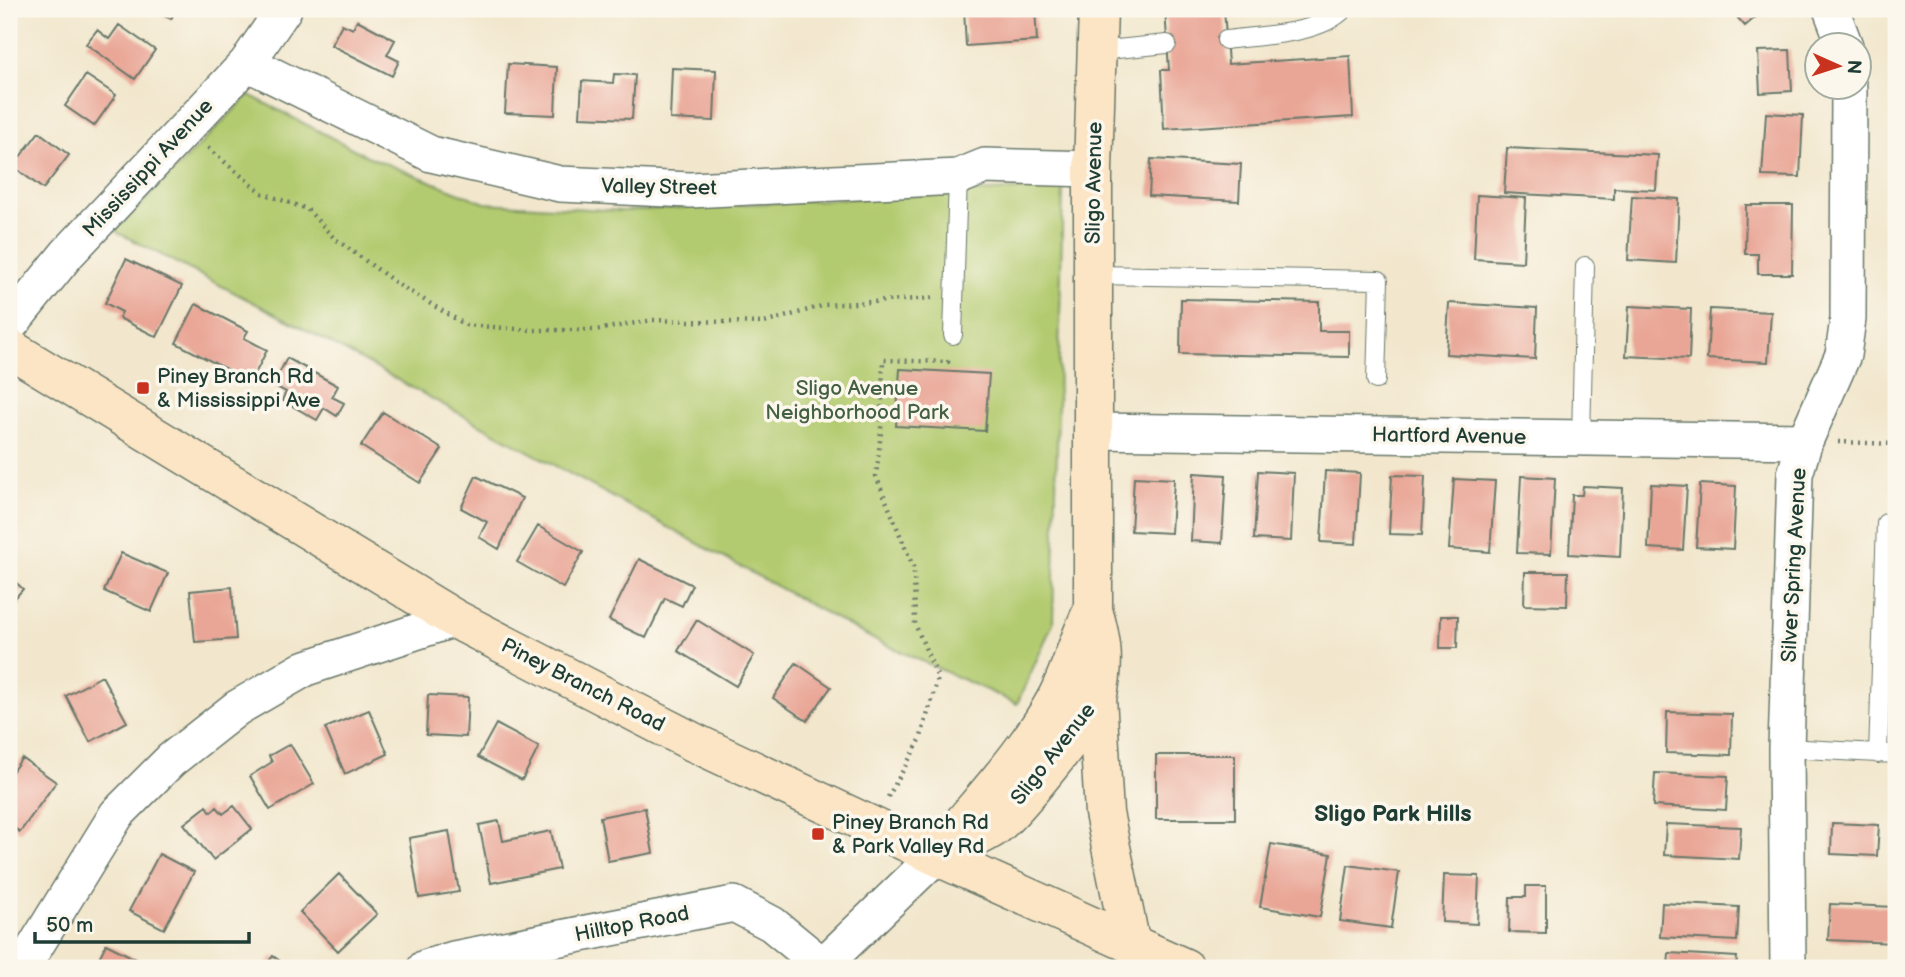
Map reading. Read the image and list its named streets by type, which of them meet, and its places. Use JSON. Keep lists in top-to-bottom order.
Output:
{
  "streets": {
    "street": [
      "Mississippi Avenue",
      "Sligo Avenue",
      "Valley Street",
      "Hartford Avenue",
      "Silver Spring Avenue",
      "Piney Branch Road",
      "Hilltop Road"
    ]
  },
  "crossings": [
    ["Mississippi Avenue", "Valley Street"],
    ["Sligo Avenue", "Valley Street"],
    ["Sligo Avenue", "Hartford Avenue"],
    ["Sligo Avenue", "Piney Branch Road"],
    ["Hartford Avenue", "Silver Spring Avenue"]
  ],
  "districts": ["Sligo Park Hills"],
  "parks": ["Sligo Avenue Neighborhood Park"],
  "places": {
    "transit": ["Piney Branch Rd & Mississippi Ave", "Piney Branch Rd & Park Valley Rd"]
  },
  "scale_bar": "50 m",
  "north": "right"
}
